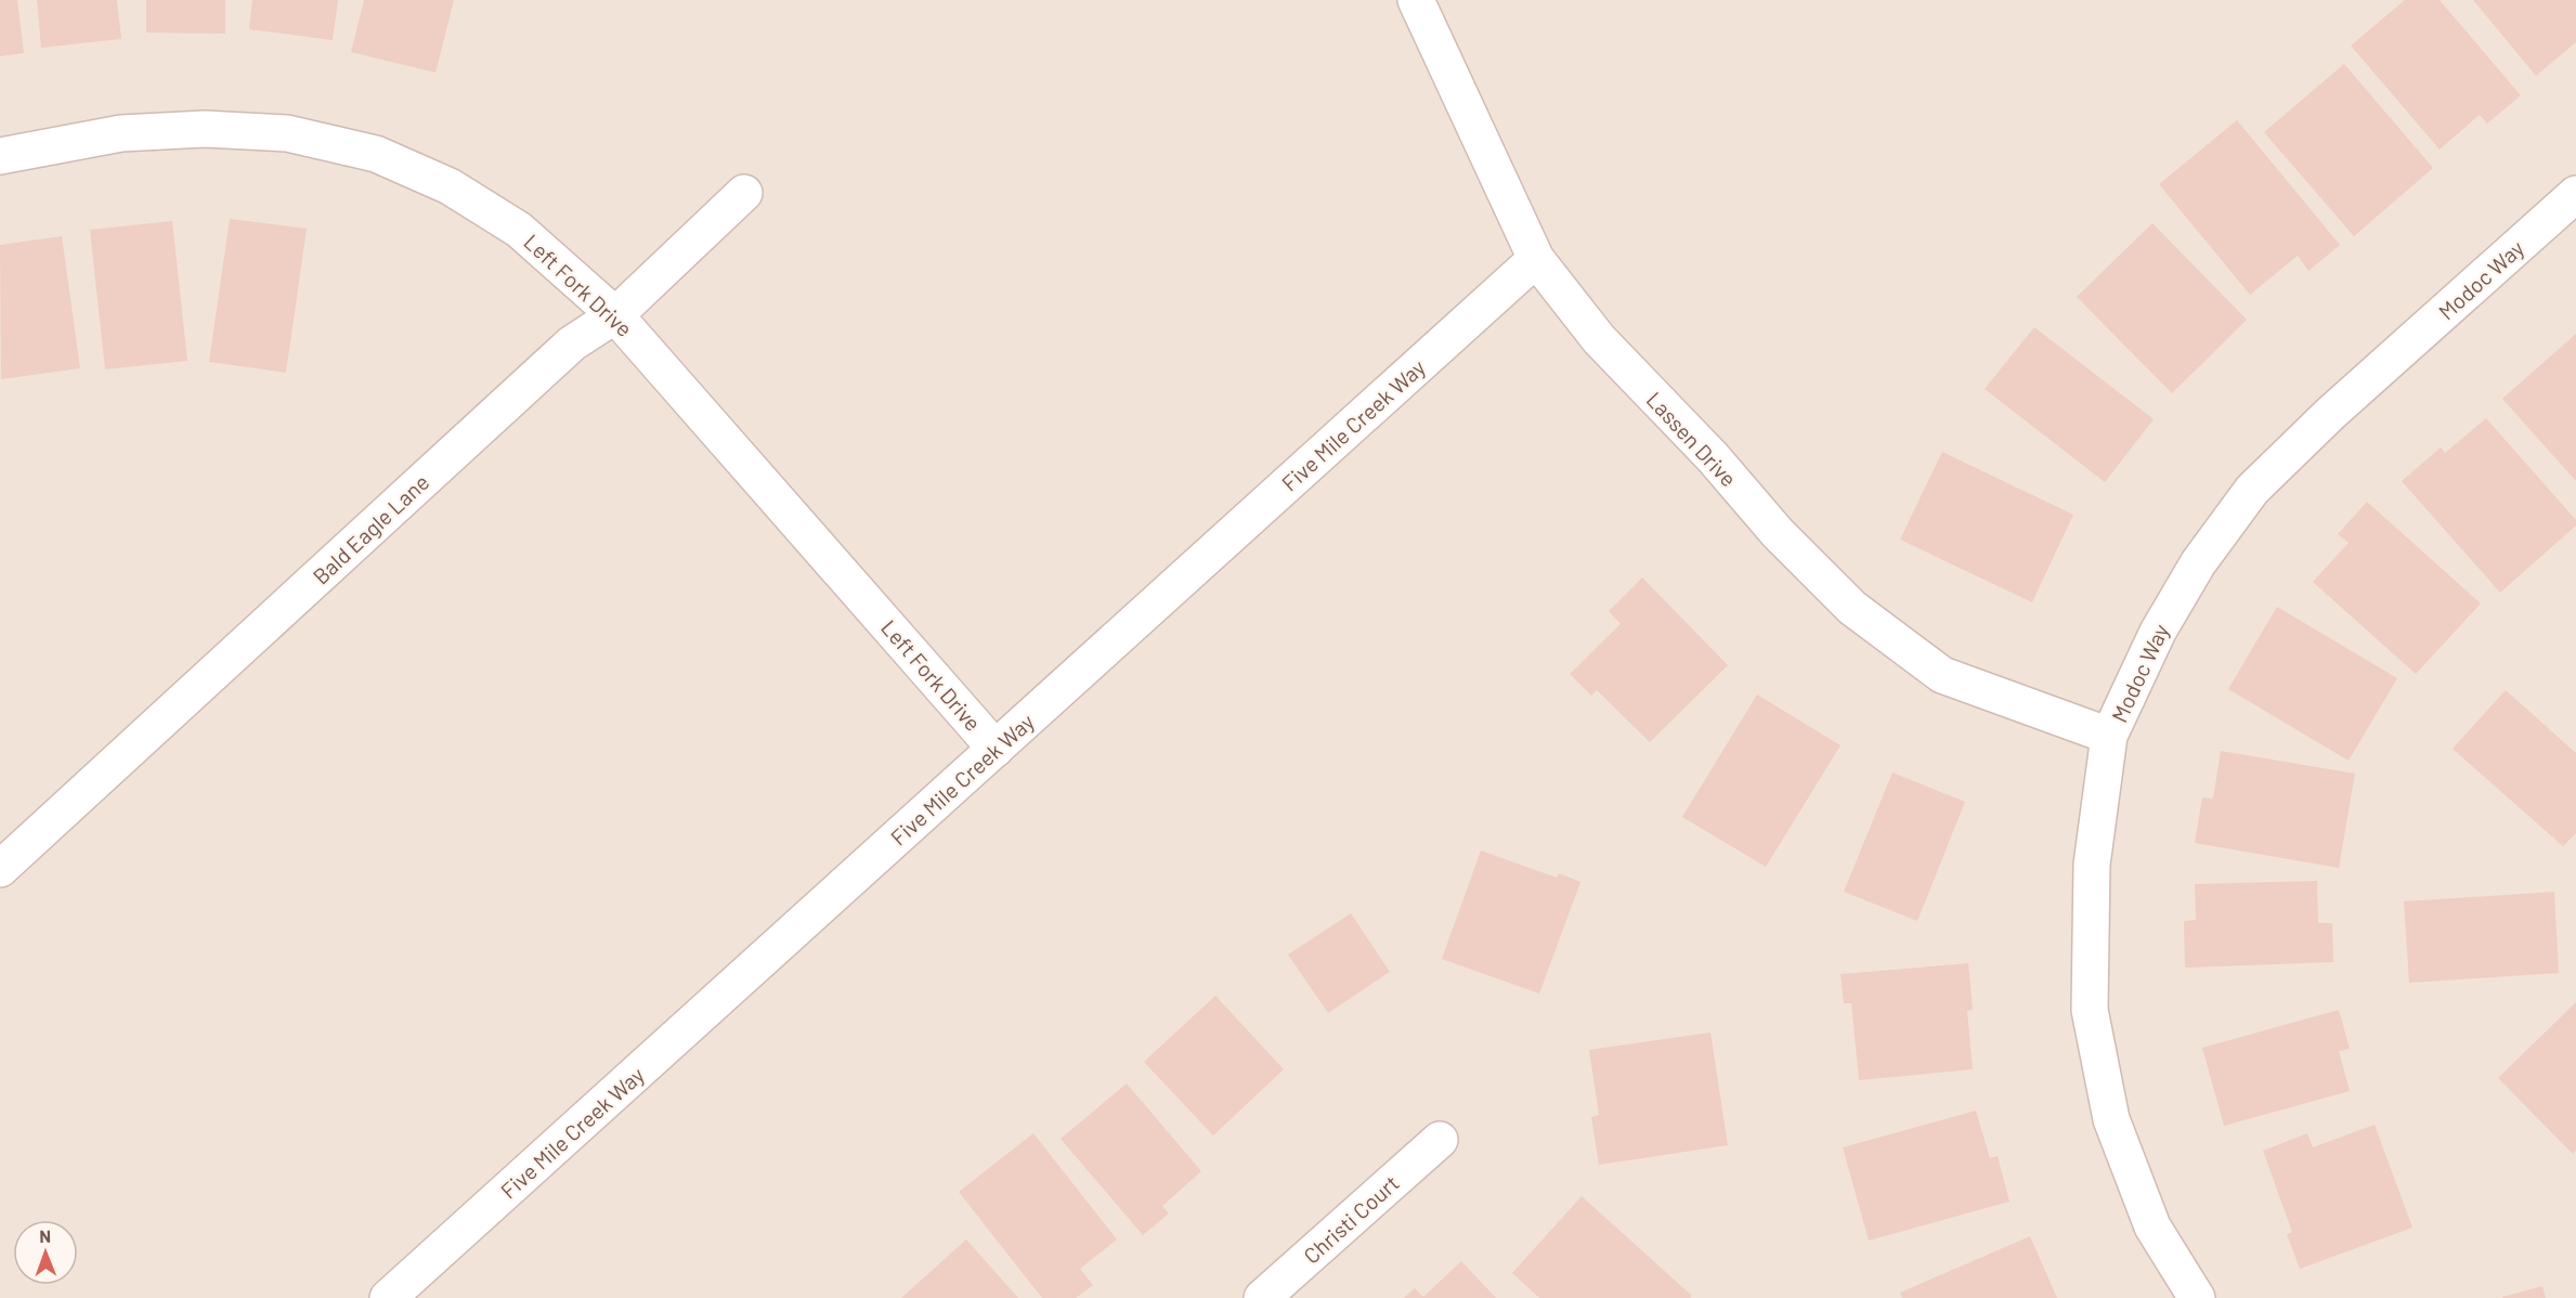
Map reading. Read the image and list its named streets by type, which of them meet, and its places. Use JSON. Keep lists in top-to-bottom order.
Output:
{
  "streets": {
    "street": [
      "Modoc Way",
      "Left Fork Drive",
      "Five Mile Creek Way",
      "Lassen Drive",
      "Bald Eagle Lane",
      "Christi Court"
    ]
  },
  "crossings": [
    ["Modoc Way", "Lassen Drive"],
    ["Left Fork Drive", "Five Mile Creek Way"],
    ["Left Fork Drive", "Bald Eagle Lane"],
    ["Five Mile Creek Way", "Lassen Drive"]
  ],
  "north": "top"
}
